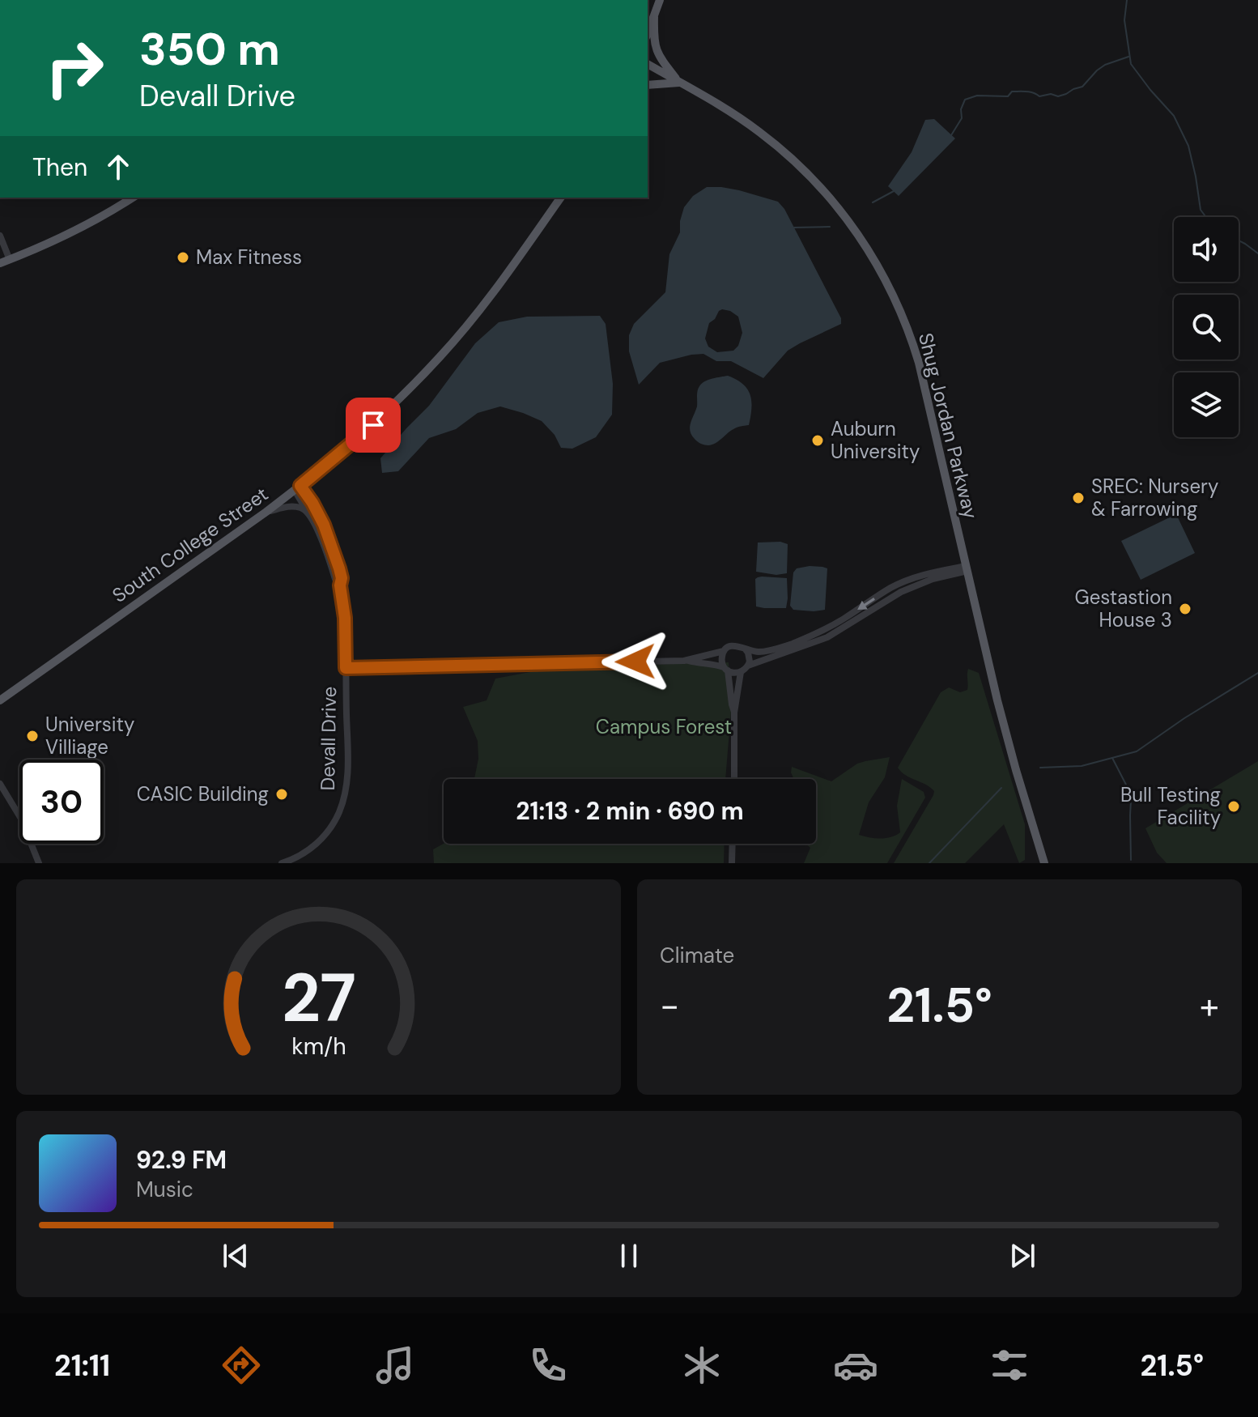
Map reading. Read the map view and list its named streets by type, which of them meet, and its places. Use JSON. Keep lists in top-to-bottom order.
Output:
{
  "streets": {
    "main road": ["Shug Jordan Parkway", "South College Street"],
    "street": ["Devall Drive"]
  },
  "parks": ["Campus Forest"],
  "places": [
    "Max Fitness",
    "Auburn University",
    "SREC: Nursery & Farrowing",
    "Gestastion House 3",
    "University Villiage",
    "CASIC Building",
    "Bull Testing Facility"
  ],
  "page": {
    "turn": ["350 m", "Devall Drive"],
    "then": "Then",
    "limit": "30",
    "trip": "21:13 · 2 min · 690 m",
    "tile": "Climate",
    "heat": ["−", "21.5°", "+"],
    "song": ["92.9 FM", "Music"],
    "tabs": ["21:11", "21.5°"],
    "gauge": ["27", "km/h"]
  }
}
